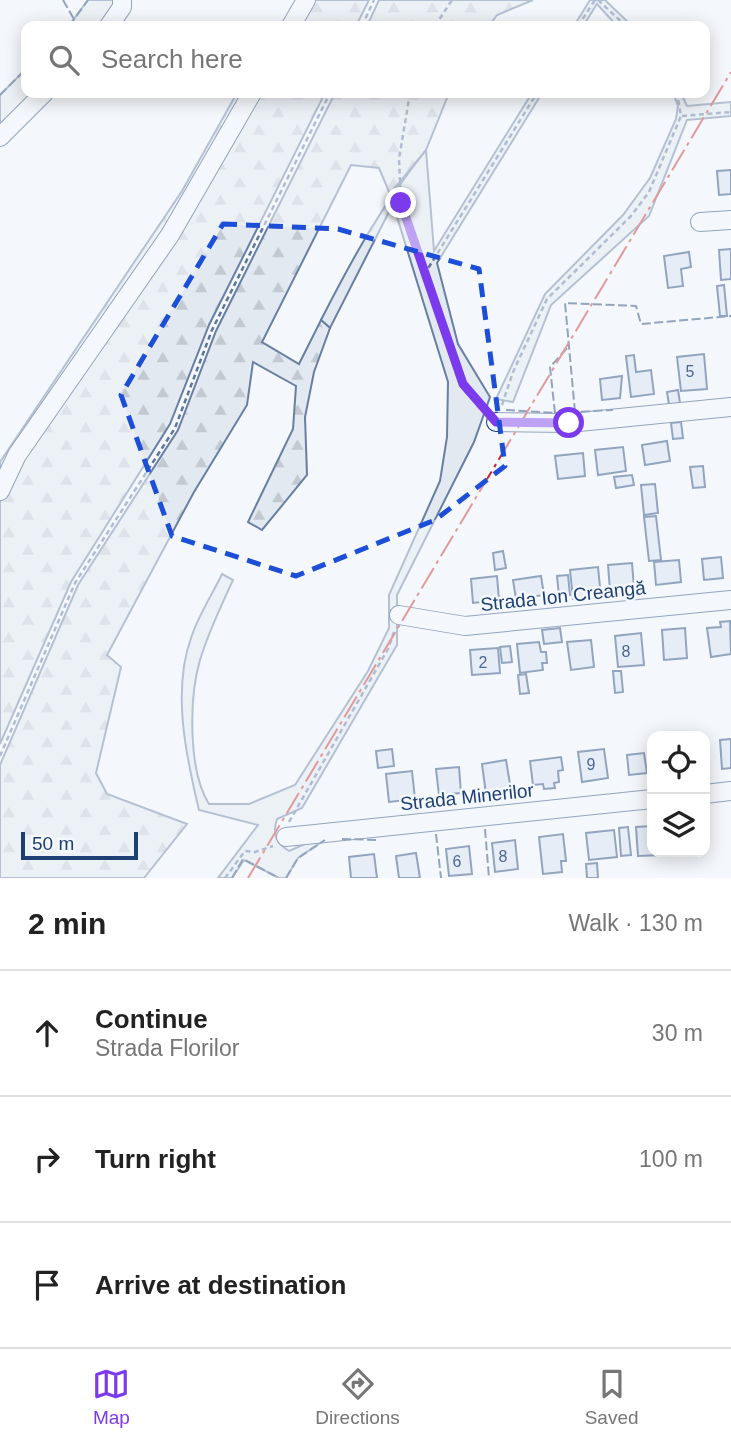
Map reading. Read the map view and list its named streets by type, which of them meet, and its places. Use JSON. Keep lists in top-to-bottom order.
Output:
{
  "streets": {
    "street": ["Strada Ion Creangă", "Strada Minerilor"]
  },
  "house_numbers": [
    "5",
    "8",
    "2",
    "9",
    "8",
    "6"
  ],
  "scale_bar": "50 m",
  "page": {
    "search": "Search here",
    "scale": "50 m",
    "heading": ["2 min", "Walk · 130 m"],
    "list": [
      ["Continue", "Strada Florilor", "30 m"],
      ["Turn right", "100 m"],
      "Arrive at destination"
    ],
    "nav": ["Map", "Directions", "Saved"]
  }
}
